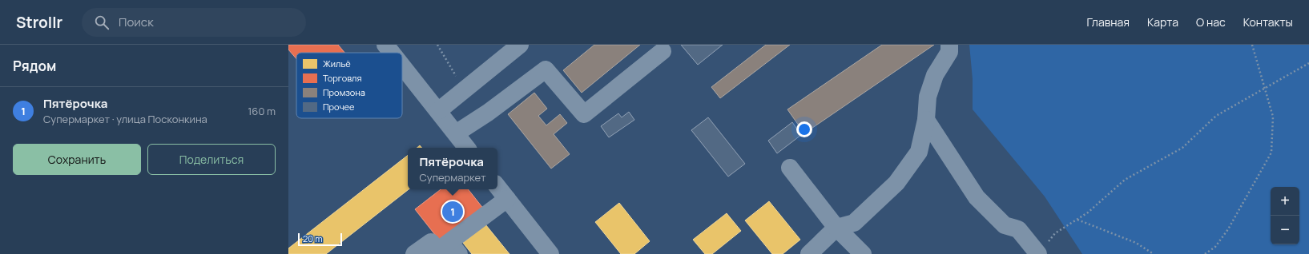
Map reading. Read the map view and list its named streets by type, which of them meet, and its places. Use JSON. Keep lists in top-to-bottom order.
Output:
{
  "legend": [
    "Жильё",
    "Торговля",
    "Промзона",
    "Прочее"
  ],
  "scale_bar": "20 m",
  "page": {
    "header": "Strollr",
    "search": "Поиск",
    "nav": [
      "Главная",
      "Карта",
      "О нас",
      "Контакты"
    ],
    "heading": "Рядом",
    "list": [
      {
        "mark": "1",
        "name": "Пятёрочка",
        "note": "Супермаркет · улица Посконкина",
        "value": "160 m"
      }
    ],
    "buttons": ["Сохранить", "Поделиться"],
    "popup": ["Пятёрочка", "Супермаркет"],
    "map_buttons": ["+", "−"],
    "pins": "1",
    "scale": "20 m"
  }
}
